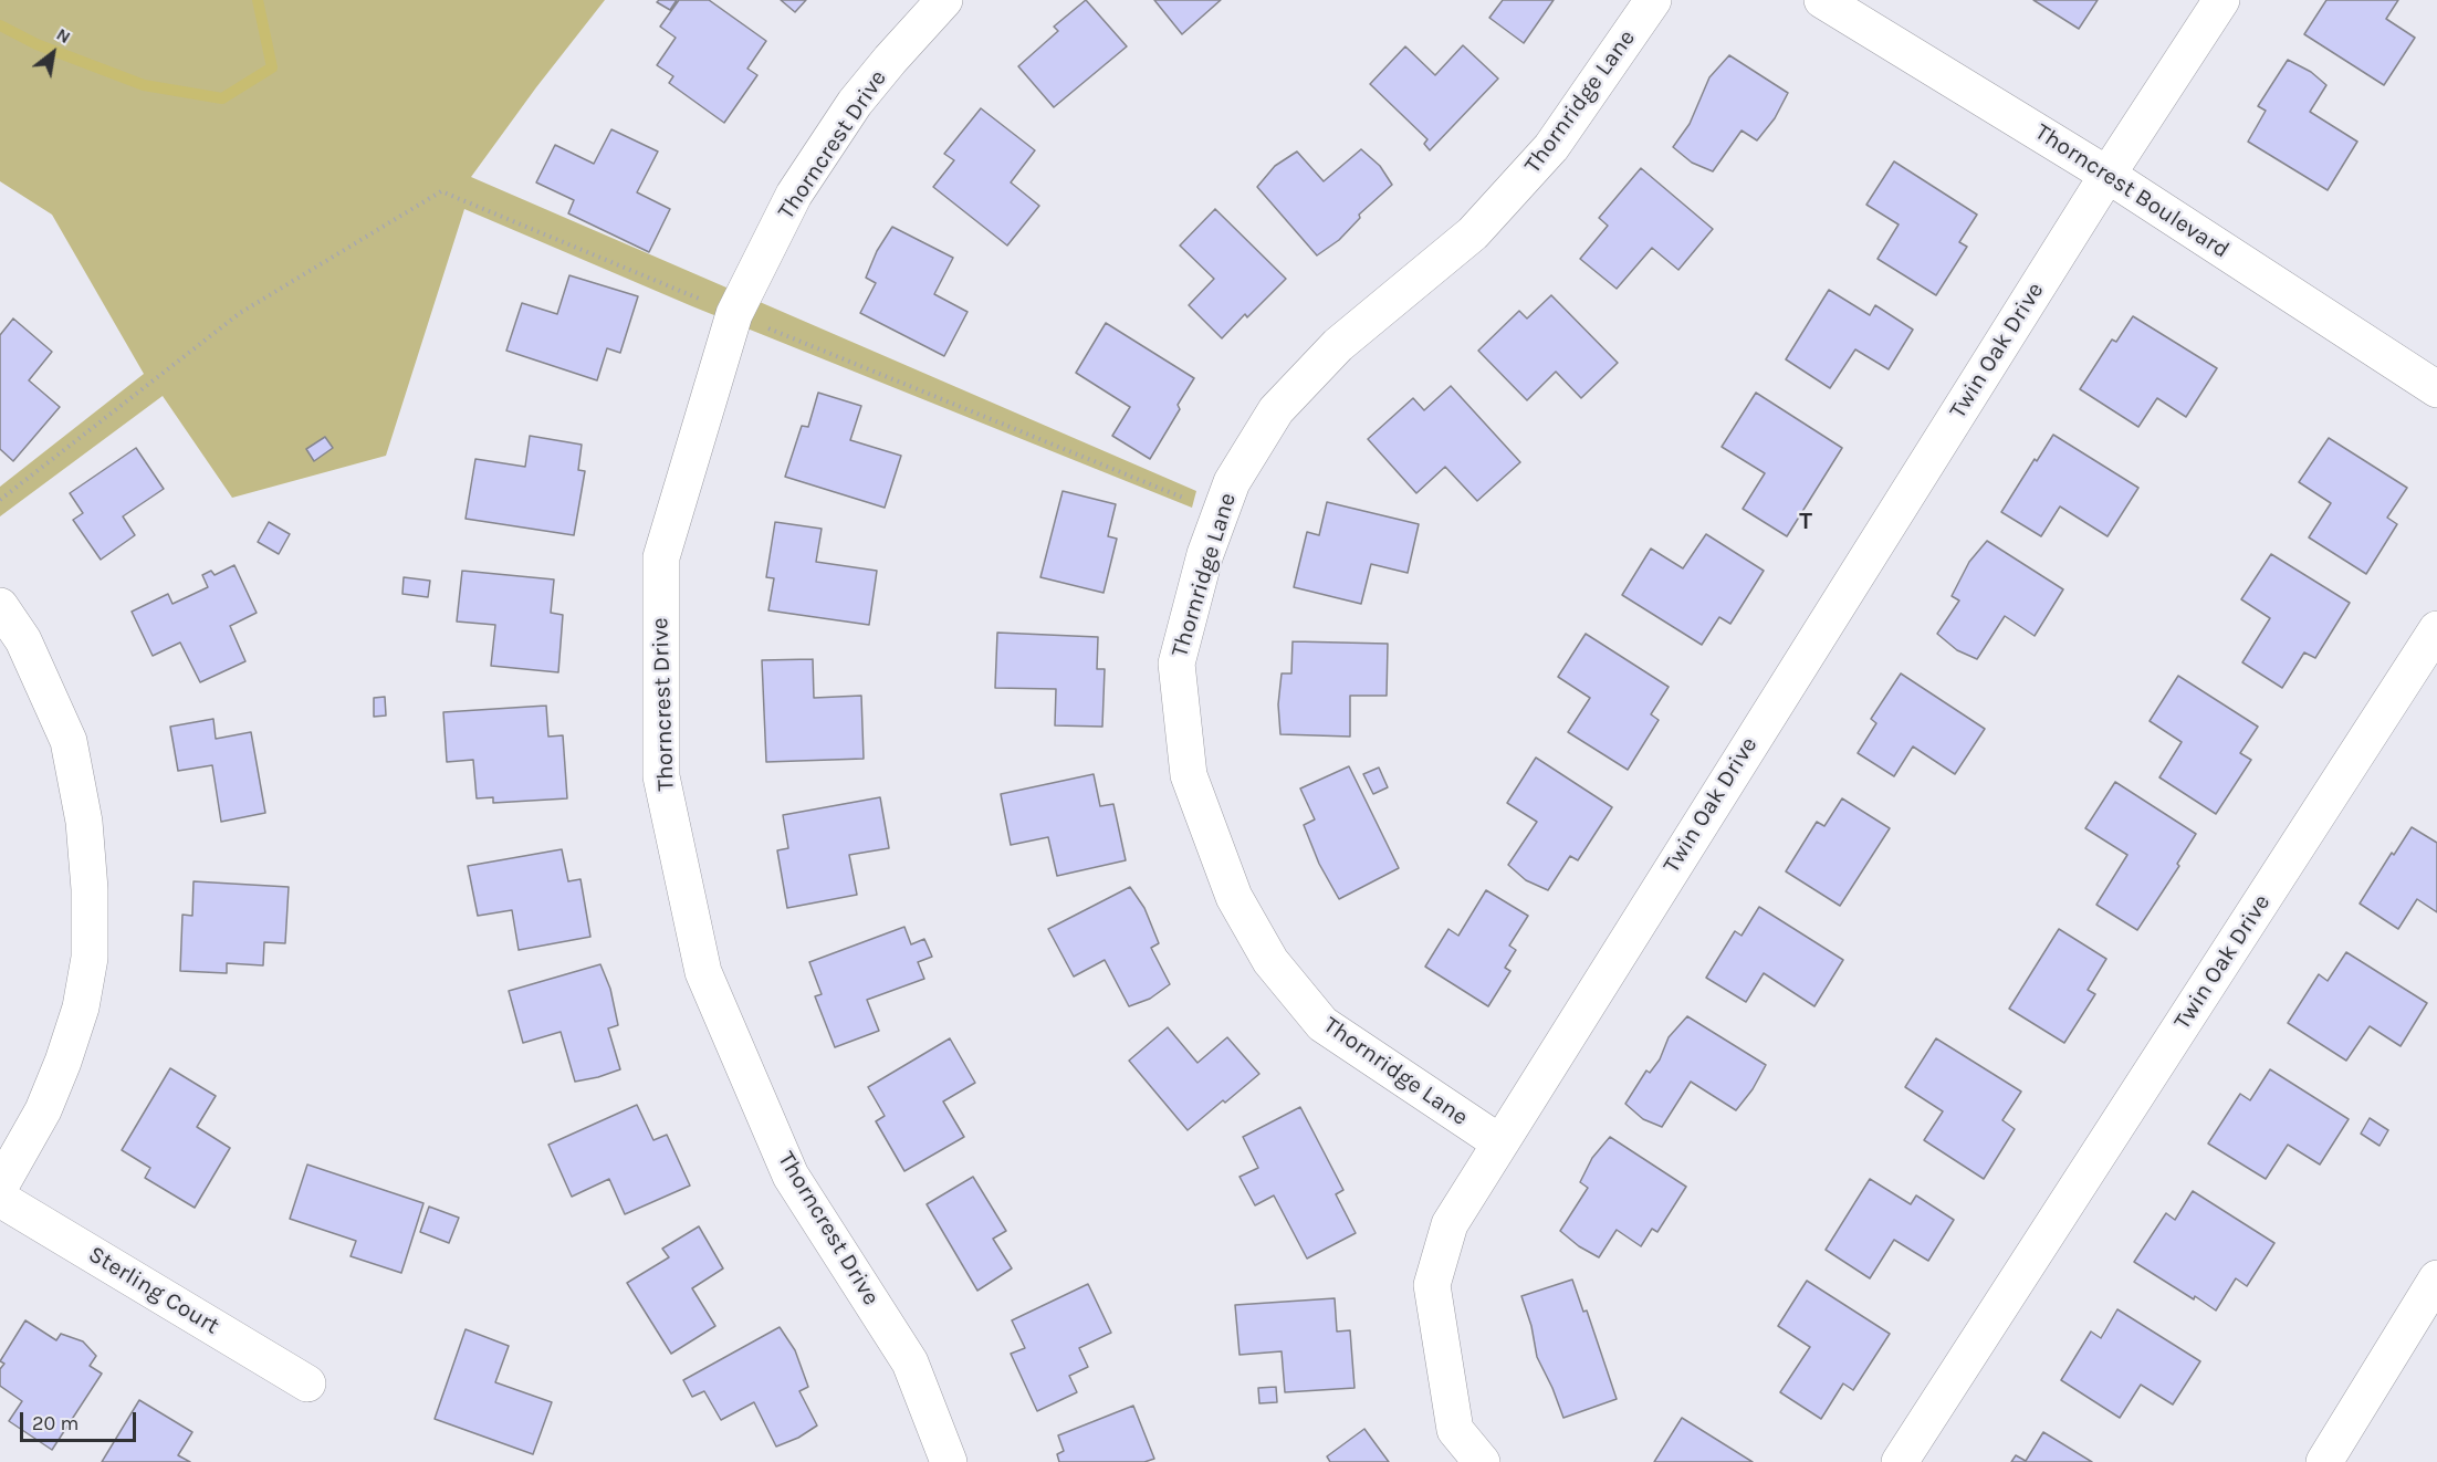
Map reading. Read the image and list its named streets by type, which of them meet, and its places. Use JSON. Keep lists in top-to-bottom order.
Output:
{
  "streets": {
    "street": [
      "Thornridge Lane",
      "Thorncrest Drive",
      "Thorncrest Boulevard",
      "Twin Oak Drive",
      "Sterling Court"
    ]
  },
  "crossings": [
    ["Thornridge Lane", "Twin Oak Drive"],
    ["Thorncrest Boulevard", "Twin Oak Drive"]
  ],
  "districts": ["T"],
  "scale_bar": "20 m",
  "north": "top right"
}
